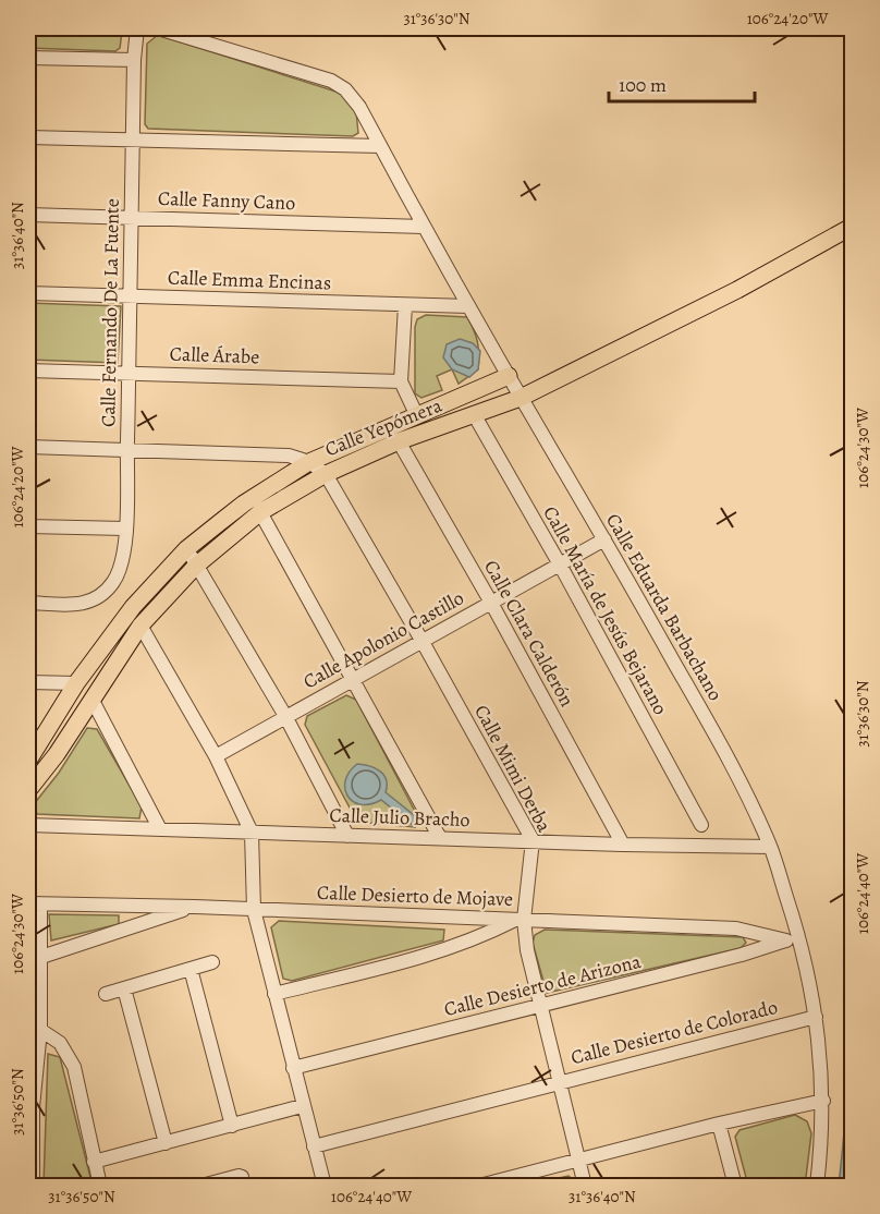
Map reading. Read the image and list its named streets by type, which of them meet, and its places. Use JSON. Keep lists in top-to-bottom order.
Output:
{
  "streets": {
    "main road": ["Calle Yepómera"],
    "street": [
      "Calle Fanny Cano",
      "Calle Emma Encinas",
      "Calle Fernando De La Fuente",
      "Calle Árabe",
      "Calle Eduarda Barbachano",
      "Calle María de Jesús Bejarano",
      "Calle Clara Calderón",
      "Calle Apolonio Castillo",
      "Calle Mimi Derba",
      "Calle Julio Bracho",
      "Calle Desierto de Mojave",
      "Calle Desierto de Arizona",
      "Calle Desierto de Colorado"
    ]
  },
  "crossings": [
    ["Calle Fanny Cano", "Calle Fernando De La Fuente"],
    ["Calle Fanny Cano", "Calle Eduarda Barbachano"],
    ["Calle Emma Encinas", "Calle Fernando De La Fuente"],
    ["Calle Emma Encinas", "Calle Eduarda Barbachano"],
    ["Calle Fernando De La Fuente", "Calle Árabe"],
    ["Calle Yepómera", "Calle Eduarda Barbachano"],
    ["Calle Yepómera", "Calle María de Jesús Bejarano"],
    ["Calle Yepómera", "Calle Clara Calderón"],
    ["Calle Yepómera", "Calle Mimi Derba"],
    ["Calle Eduarda Barbachano", "Calle Apolonio Castillo"],
    ["Calle Eduarda Barbachano", "Calle Julio Bracho"],
    ["Calle Eduarda Barbachano", "Calle Desierto de Mojave"],
    ["Calle Eduarda Barbachano", "Calle Desierto de Arizona"],
    ["Calle Eduarda Barbachano", "Calle Desierto de Colorado"],
    ["Calle María de Jesús Bejarano", "Calle Apolonio Castillo"],
    ["Calle Clara Calderón", "Calle Apolonio Castillo"],
    ["Calle Clara Calderón", "Calle Julio Bracho"],
    ["Calle Apolonio Castillo", "Calle Mimi Derba"],
    ["Calle Mimi Derba", "Calle Julio Bracho"],
    ["Calle Mimi Derba", "Calle Desierto de Mojave"],
    ["Calle Mimi Derba", "Calle Desierto de Arizona"],
    ["Calle Mimi Derba", "Calle Desierto de Colorado"],
    ["Calle Desierto de Mojave", "Calle Desierto de Arizona"]
  ],
  "scale_bar": "100 m",
  "coordinates": [
    "31°36'30\"N",
    "106°24'20\"W",
    "31°36'40\"N",
    "106°24'30\"W",
    "106°24'40\"W",
    "31°36'50\"N"
  ]
}
